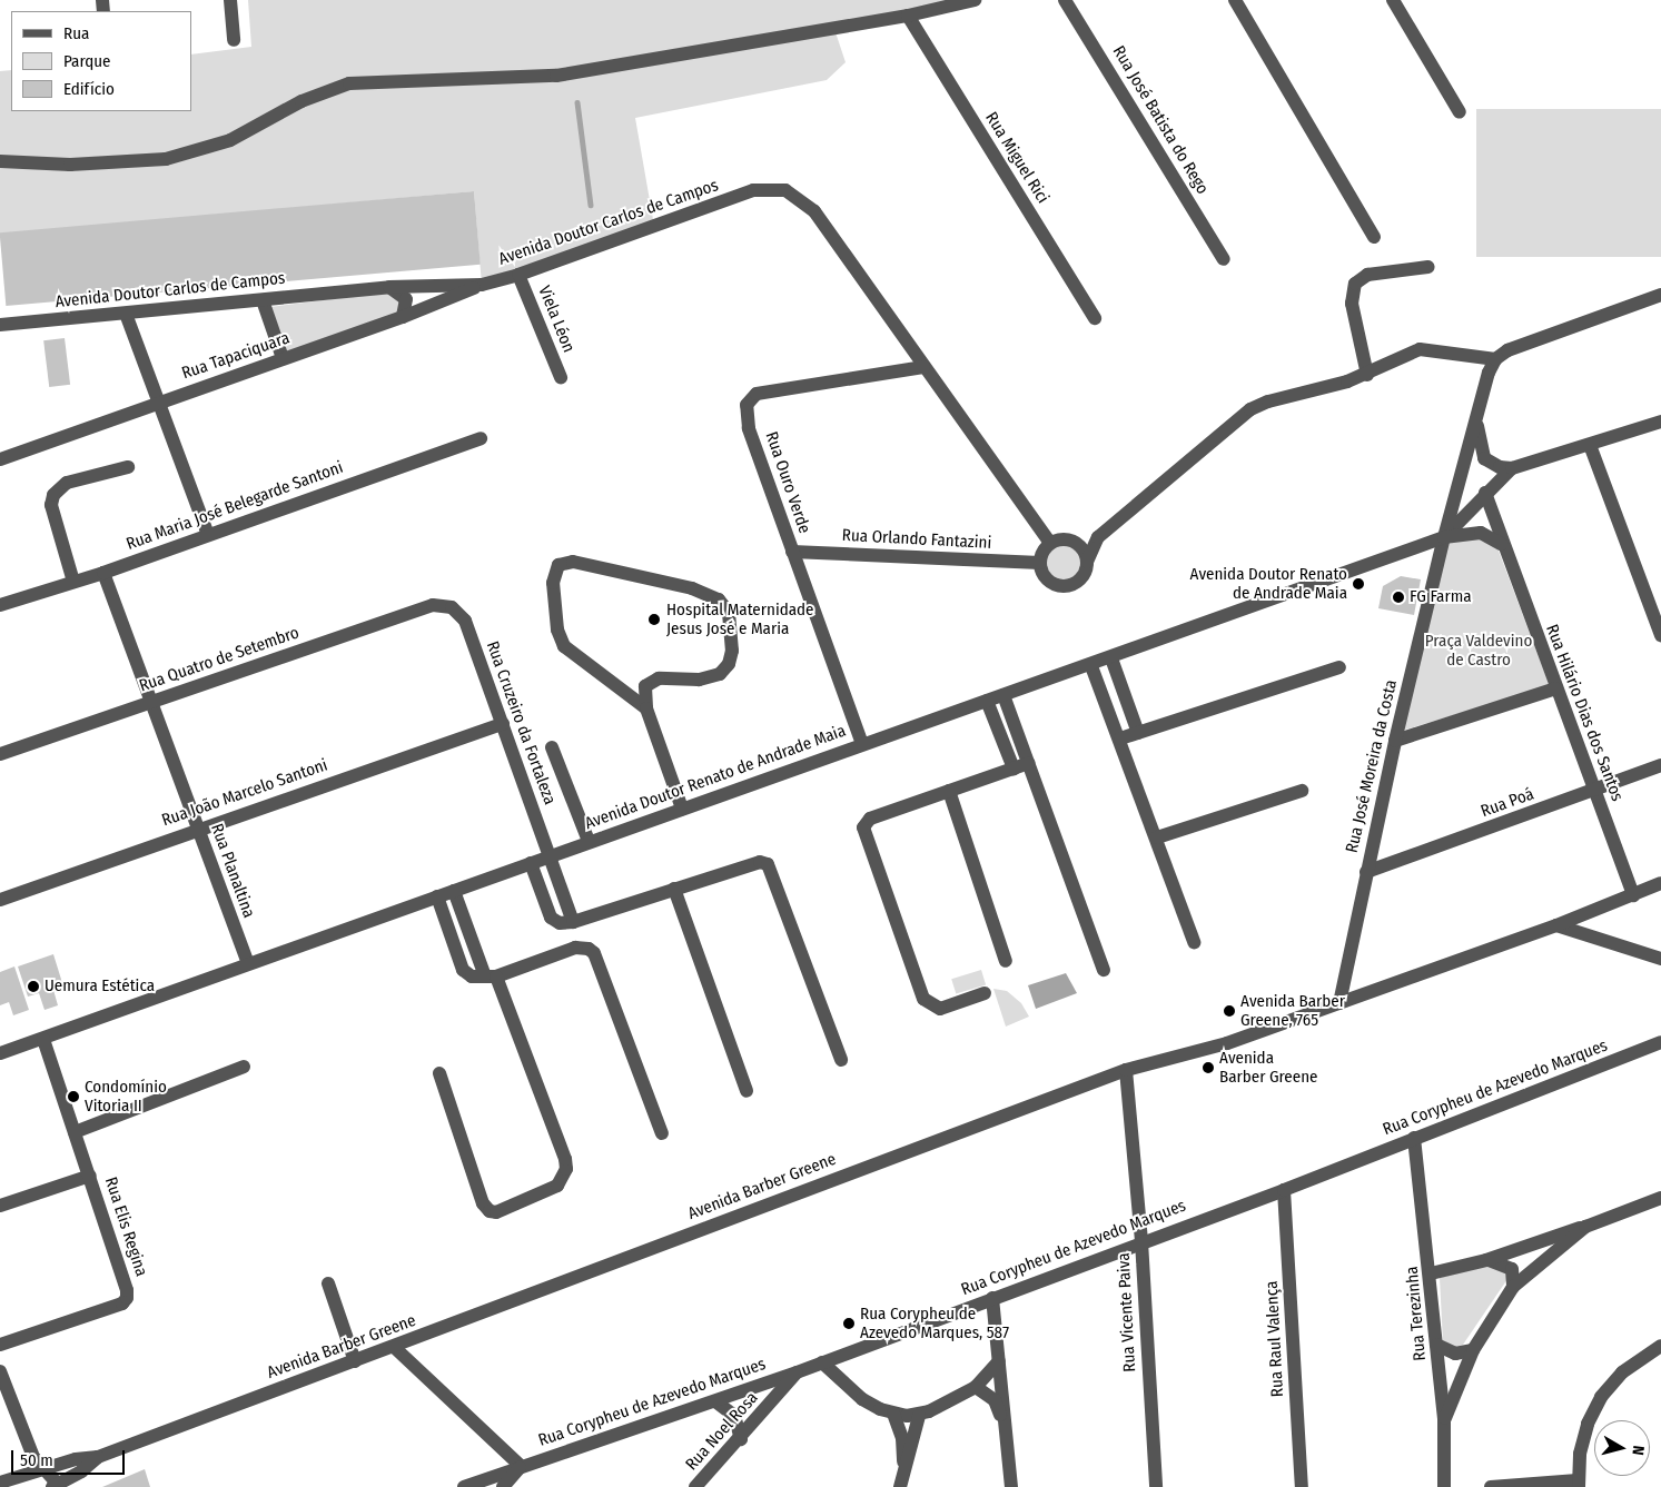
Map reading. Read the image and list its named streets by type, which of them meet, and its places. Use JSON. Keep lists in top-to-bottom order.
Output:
{
  "streets": {
    "street": [
      "Rua José Batista do Rego",
      "Rua Miguel Rici",
      "Avenida Doutor Carlos de Campos",
      "Viela Léon",
      "Rua Tapaciquara",
      "Rua Ouro Verde",
      "Rua Maria José Belegarde Santoni",
      "Rua Orlando Fantazini",
      "Rua Quatro de Setembro",
      "Rua Hilário Dias dos Santos",
      "Rua Cruzeiro da Fortaleza",
      "Rua José Moreira da Costa",
      "Avenida Doutor Renato de Andrade Maia",
      "Rua João Marcelo Santoni",
      "Rua Poá",
      "Rua Planaltina",
      "Rua Corypheu de Azevedo Marques",
      "Avenida Barber Greene",
      "Rua Elis Regina",
      "Rua Vicente Paiva",
      "Rua Terezinha",
      "Rua Raul Valença",
      "Rua Noel Rosa"
    ]
  },
  "crossings": [
    ["Avenida Doutor Carlos de Campos", "Viela Léon"],
    ["Avenida Doutor Carlos de Campos", "Rua Tapaciquara"],
    ["Avenida Doutor Carlos de Campos", "Rua Ouro Verde"],
    ["Avenida Doutor Carlos de Campos", "Rua Orlando Fantazini"],
    ["Rua Ouro Verde", "Rua Orlando Fantazini"],
    ["Rua Ouro Verde", "Avenida Doutor Renato de Andrade Maia"],
    ["Rua Maria José Belegarde Santoni", "Rua Planaltina"],
    ["Rua Quatro de Setembro", "Rua Cruzeiro da Fortaleza"],
    ["Rua Quatro de Setembro", "Rua Planaltina"],
    ["Rua Hilário Dias dos Santos", "Rua Poá"],
    ["Rua Hilário Dias dos Santos", "Avenida Barber Greene"],
    ["Rua Cruzeiro da Fortaleza", "Avenida Doutor Renato de Andrade Maia"],
    ["Rua Cruzeiro da Fortaleza", "Rua João Marcelo Santoni"],
    ["Rua José Moreira da Costa", "Avenida Doutor Renato de Andrade Maia"],
    ["Rua José Moreira da Costa", "Rua Poá"],
    ["Rua José Moreira da Costa", "Avenida Barber Greene"],
    ["Avenida Doutor Renato de Andrade Maia", "Rua Planaltina"],
    ["Avenida Doutor Renato de Andrade Maia", "Rua Elis Regina"],
    ["Rua João Marcelo Santoni", "Rua Planaltina"],
    ["Rua Corypheu de Azevedo Marques", "Rua Vicente Paiva"],
    ["Rua Corypheu de Azevedo Marques", "Rua Terezinha"],
    ["Rua Corypheu de Azevedo Marques", "Rua Raul Valença"],
    ["Rua Corypheu de Azevedo Marques", "Rua Noel Rosa"],
    ["Avenida Barber Greene", "Rua Vicente Paiva"]
  ],
  "parks": ["Praça Valdevino de Castro"],
  "places": [
    "Avenida Doutor Renato de Andrade Maia",
    "FG Farma",
    "Hospital Maternidade Jesus José e Maria",
    "Uemura Estética",
    "Avenida Barber Greene, 765",
    "Avenida Barber Greene",
    "Condomínio Vitoria II",
    "Rua Corypheu de Azevedo Marques, 587"
  ],
  "legend": ["Rua", "Parque", "Edifício"],
  "scale_bar": "50 m",
  "north": "right"
}
